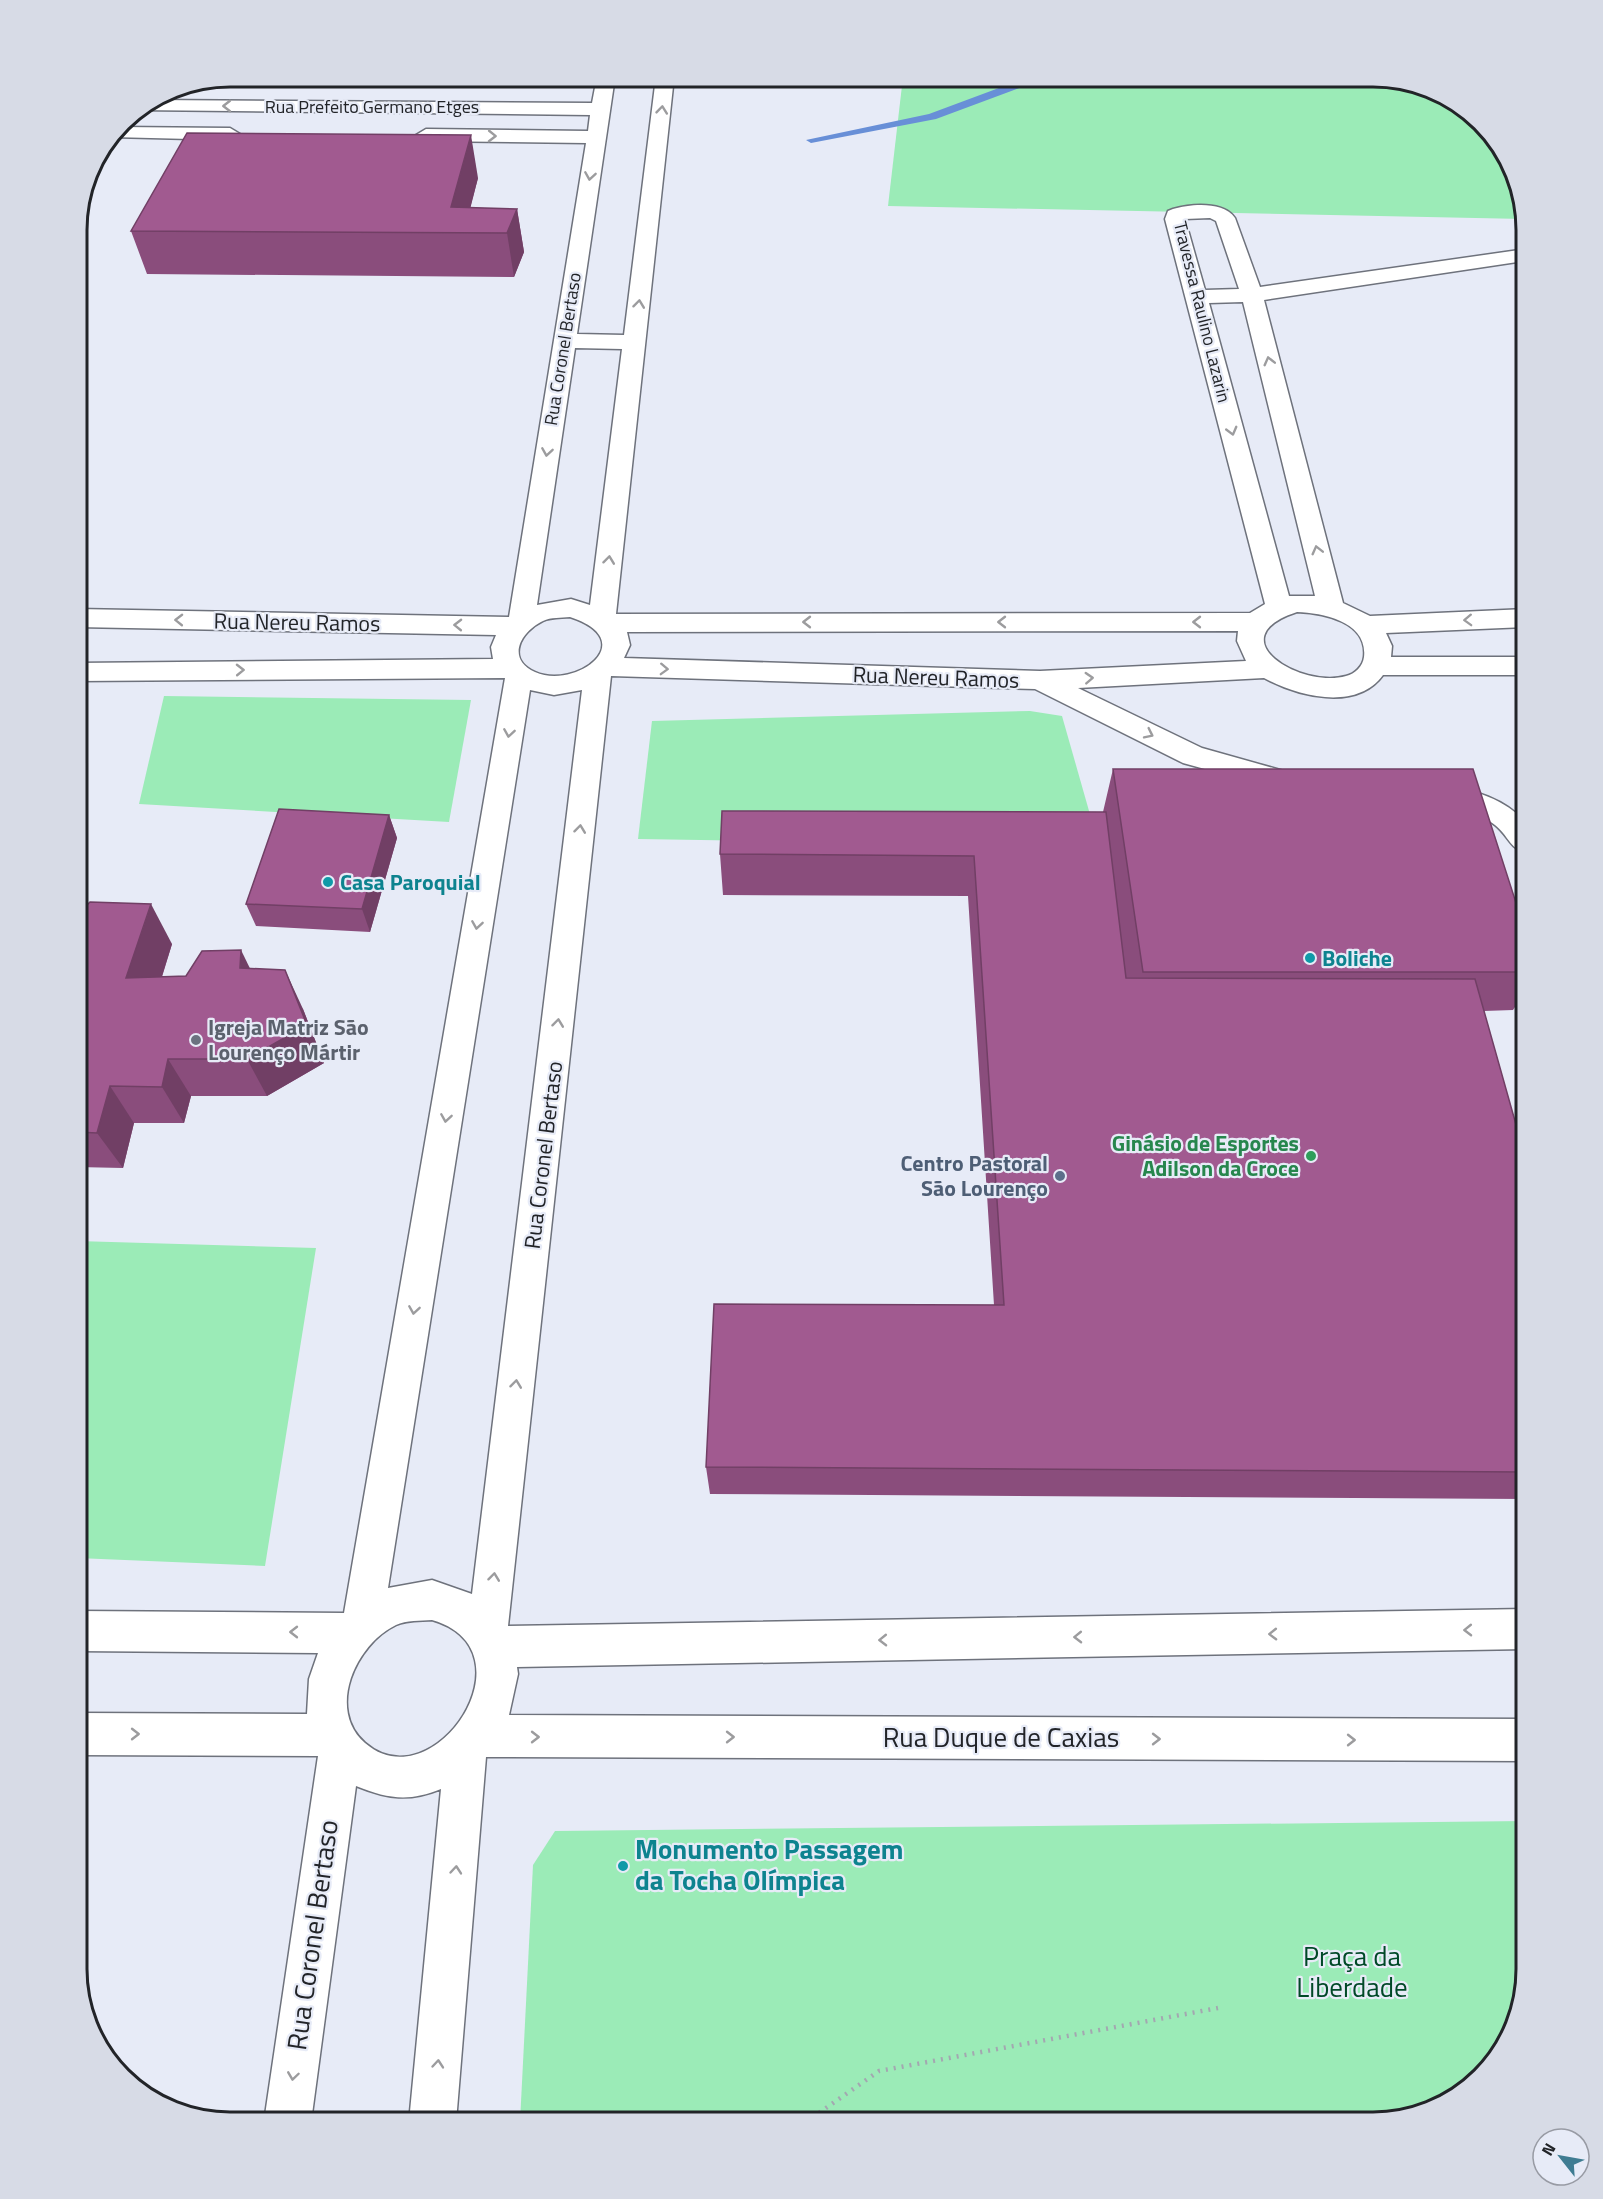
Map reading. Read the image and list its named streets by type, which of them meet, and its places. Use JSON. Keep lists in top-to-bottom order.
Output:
{
  "streets": {
    "street": [
      "Rua Prefeito Germano Etges",
      "Travessa Raulino Lazarin",
      "Rua Coronel Bertaso",
      "Rua Nereu Ramos",
      "Rua Duque de Caxias"
    ]
  },
  "crossings": [
    ["Rua Prefeito Germano Etges", "Rua Coronel Bertaso"],
    ["Travessa Raulino Lazarin", "Rua Nereu Ramos"],
    ["Rua Coronel Bertaso", "Rua Nereu Ramos"],
    ["Rua Coronel Bertaso", "Rua Duque de Caxias"]
  ],
  "parks": ["Praça da Liberdade"],
  "places": [
    "Casa Paroquial",
    "Boliche",
    "Igreja Matriz São Lourenço Mártir",
    "Ginásio de Esportes Adilson da Croce",
    "Centro Pastoral São Lourenço",
    "Monumento Passagem da Tocha Olímpica"
  ],
  "north": "top left"
}
